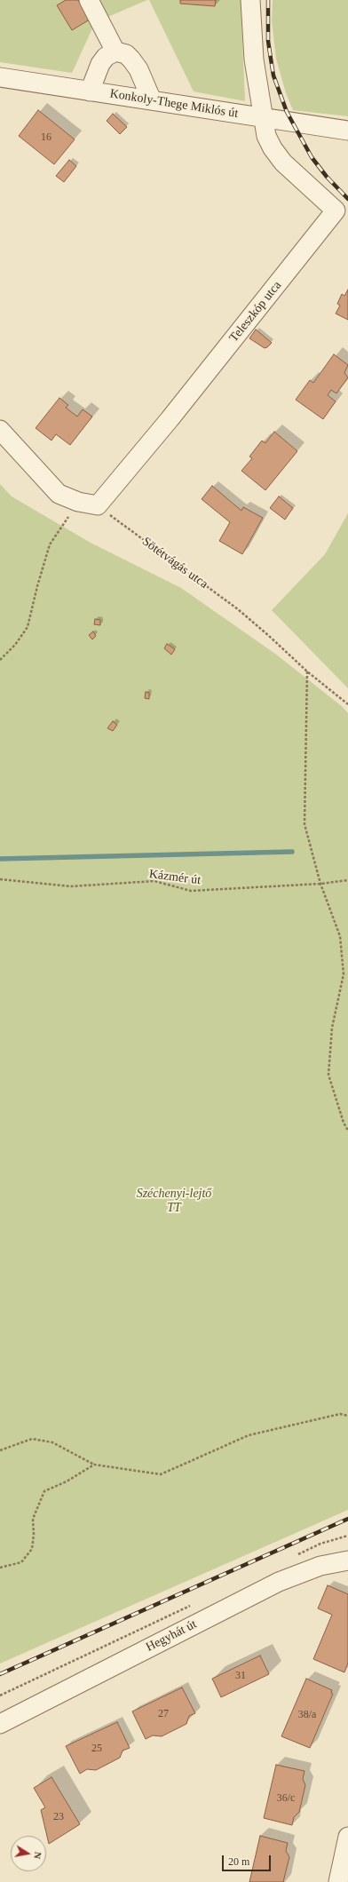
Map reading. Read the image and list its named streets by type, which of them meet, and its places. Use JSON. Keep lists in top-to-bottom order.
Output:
{
  "streets": {
    "street": ["Konkoly-Thege Miklós út", "Teleszkóp utca", "Hegyhát út"],
    "path": ["Sötétvágás utca", "Kázmér út"]
  },
  "crossings": [
    ["Konkoly-Thege Miklós út", "Teleszkóp utca"],
    ["Teleszkóp utca", "Sötétvágás utca"]
  ],
  "parks": ["Széchenyi-lejtő TT"],
  "house_numbers": [
    "16",
    "31",
    "27",
    "38/a",
    "25",
    "36/c",
    "23"
  ],
  "scale_bar": "20 m",
  "north": "right"
}
